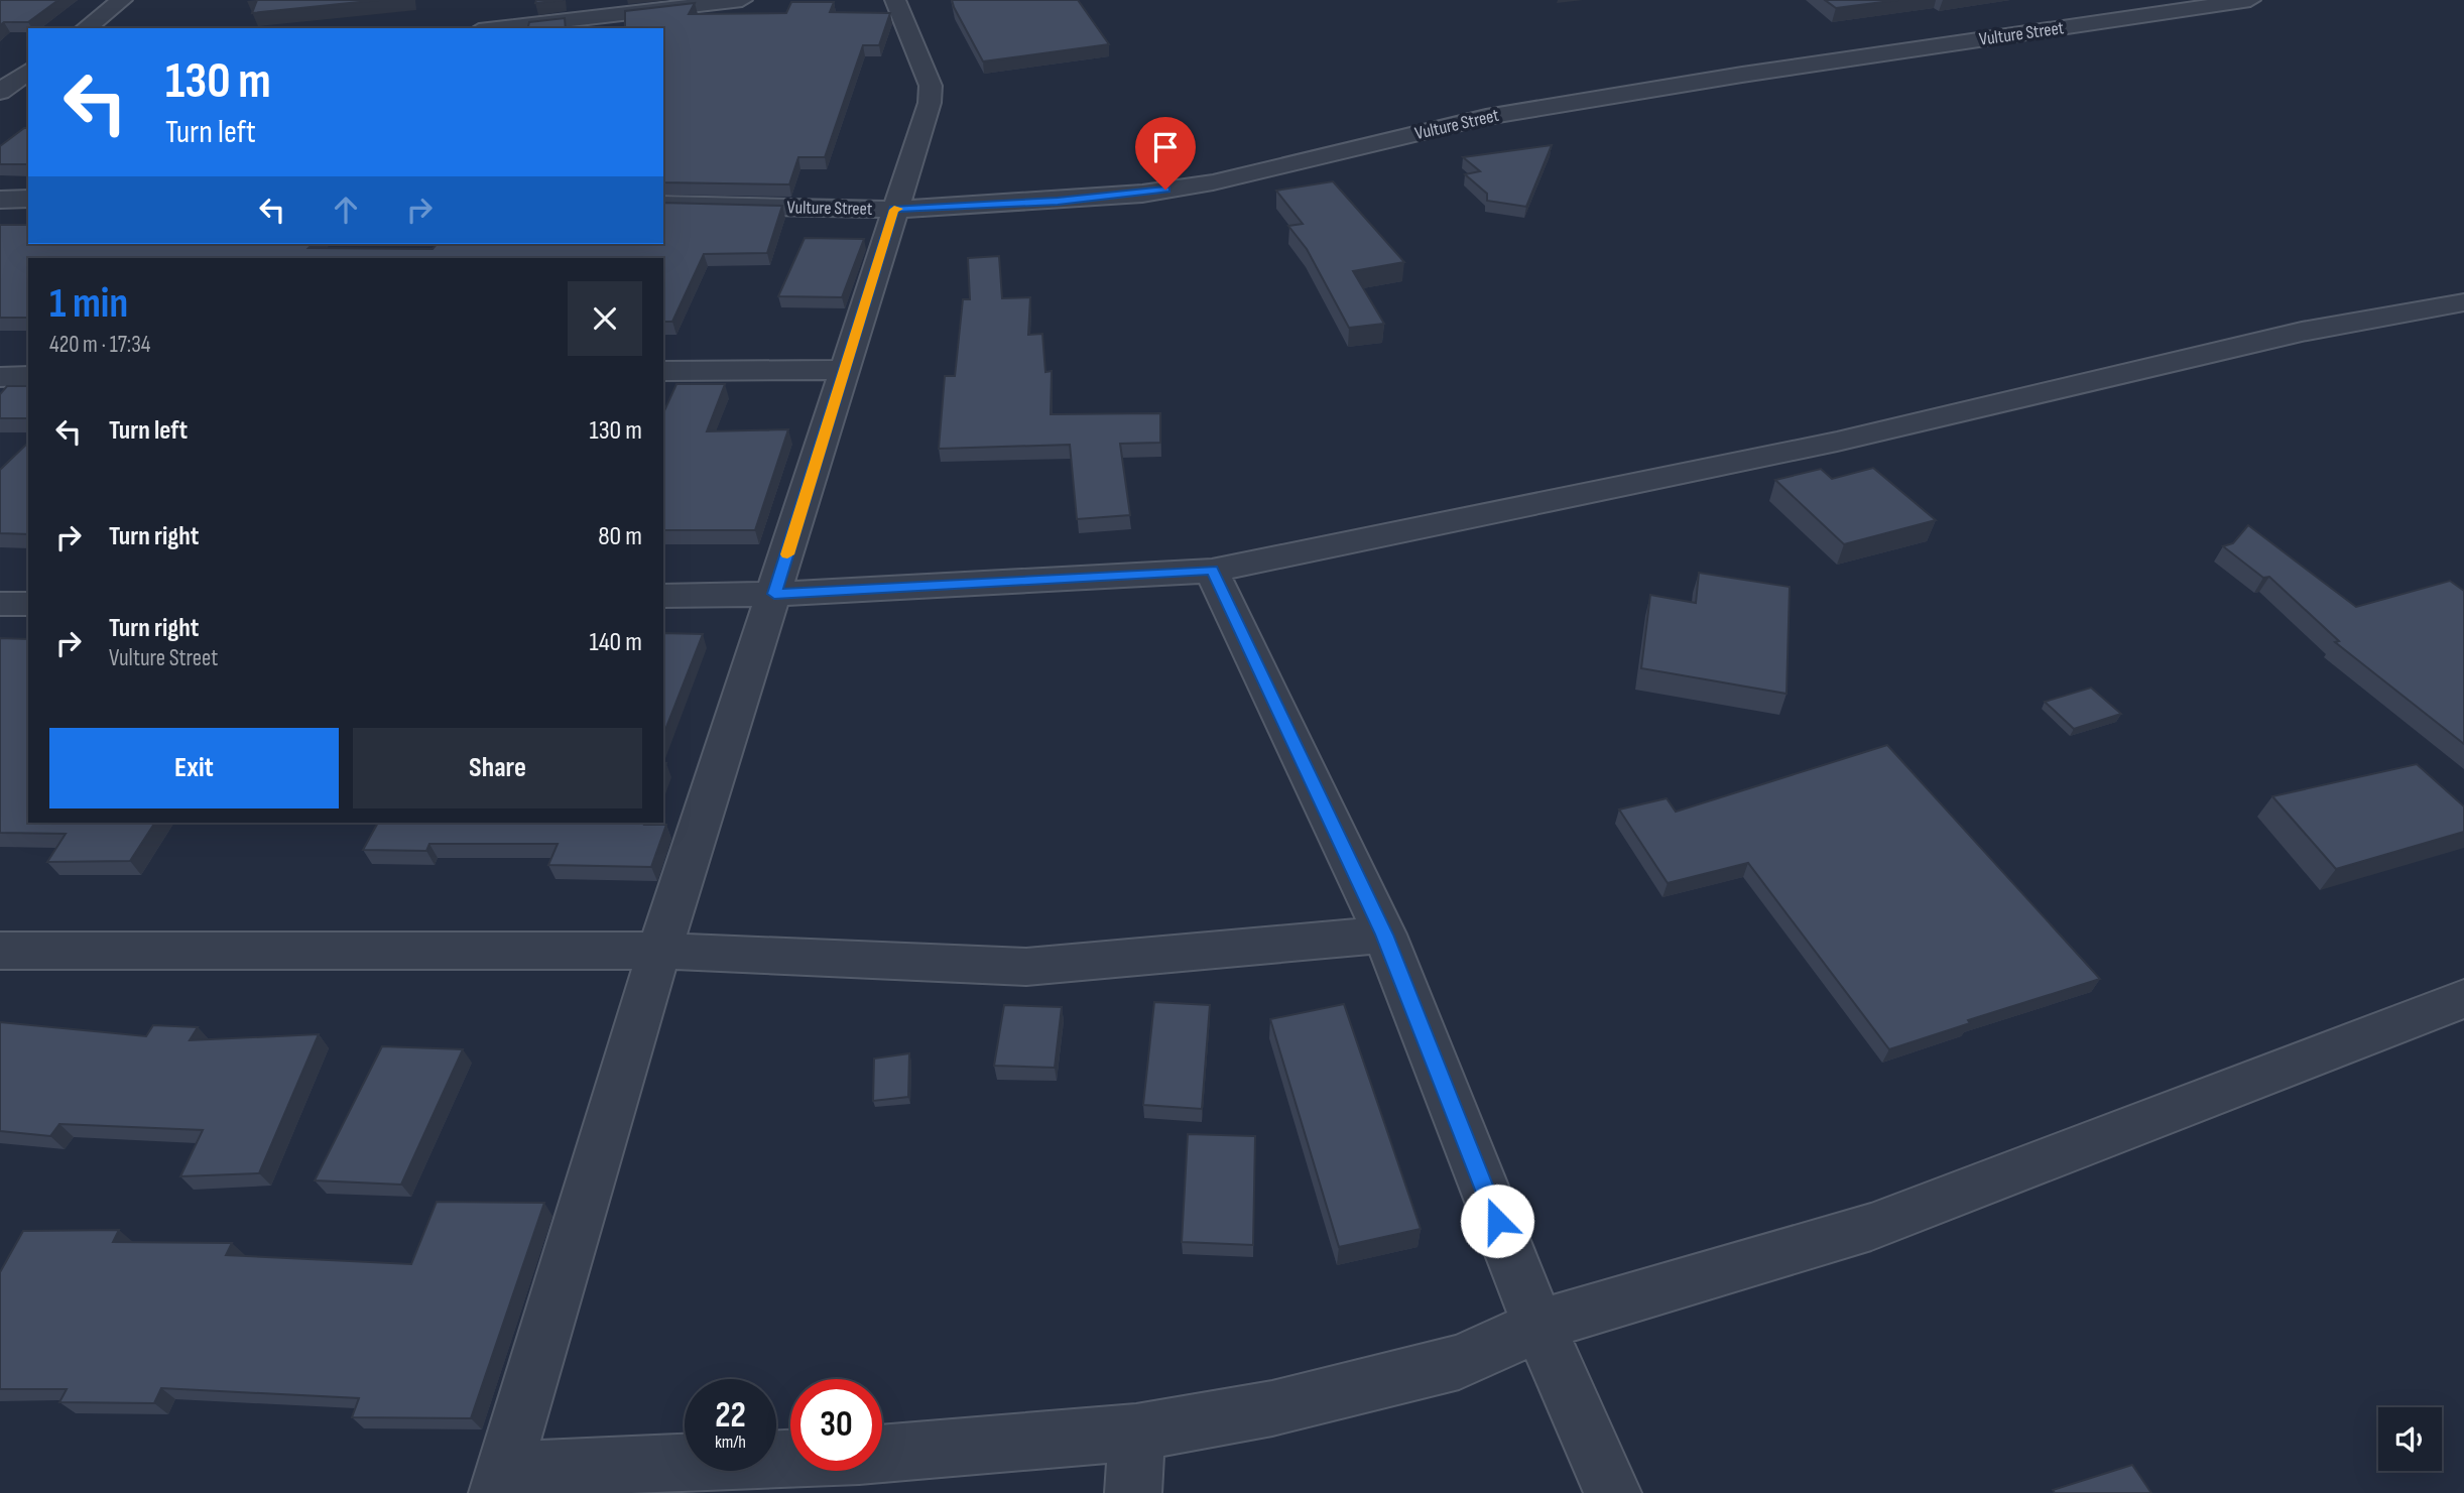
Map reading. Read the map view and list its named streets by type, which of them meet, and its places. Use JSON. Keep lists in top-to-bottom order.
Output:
{
  "streets": {
    "street": ["Vulture Street"]
  },
  "page": {
    "turn": ["130 m", "Turn left"],
    "heading": ["1 min", "420 m · 17:34"],
    "list": [
      {
        "name": "Turn left",
        "value": "130 m"
      },
      {
        "name": "Turn right",
        "value": "80 m"
      },
      {
        "name": "Turn right",
        "note": "Vulture Street",
        "value": "140 m"
      }
    ],
    "buttons": ["Exit", "Share"],
    "speed": "22 km/h",
    "limit": "30"
  }
}
